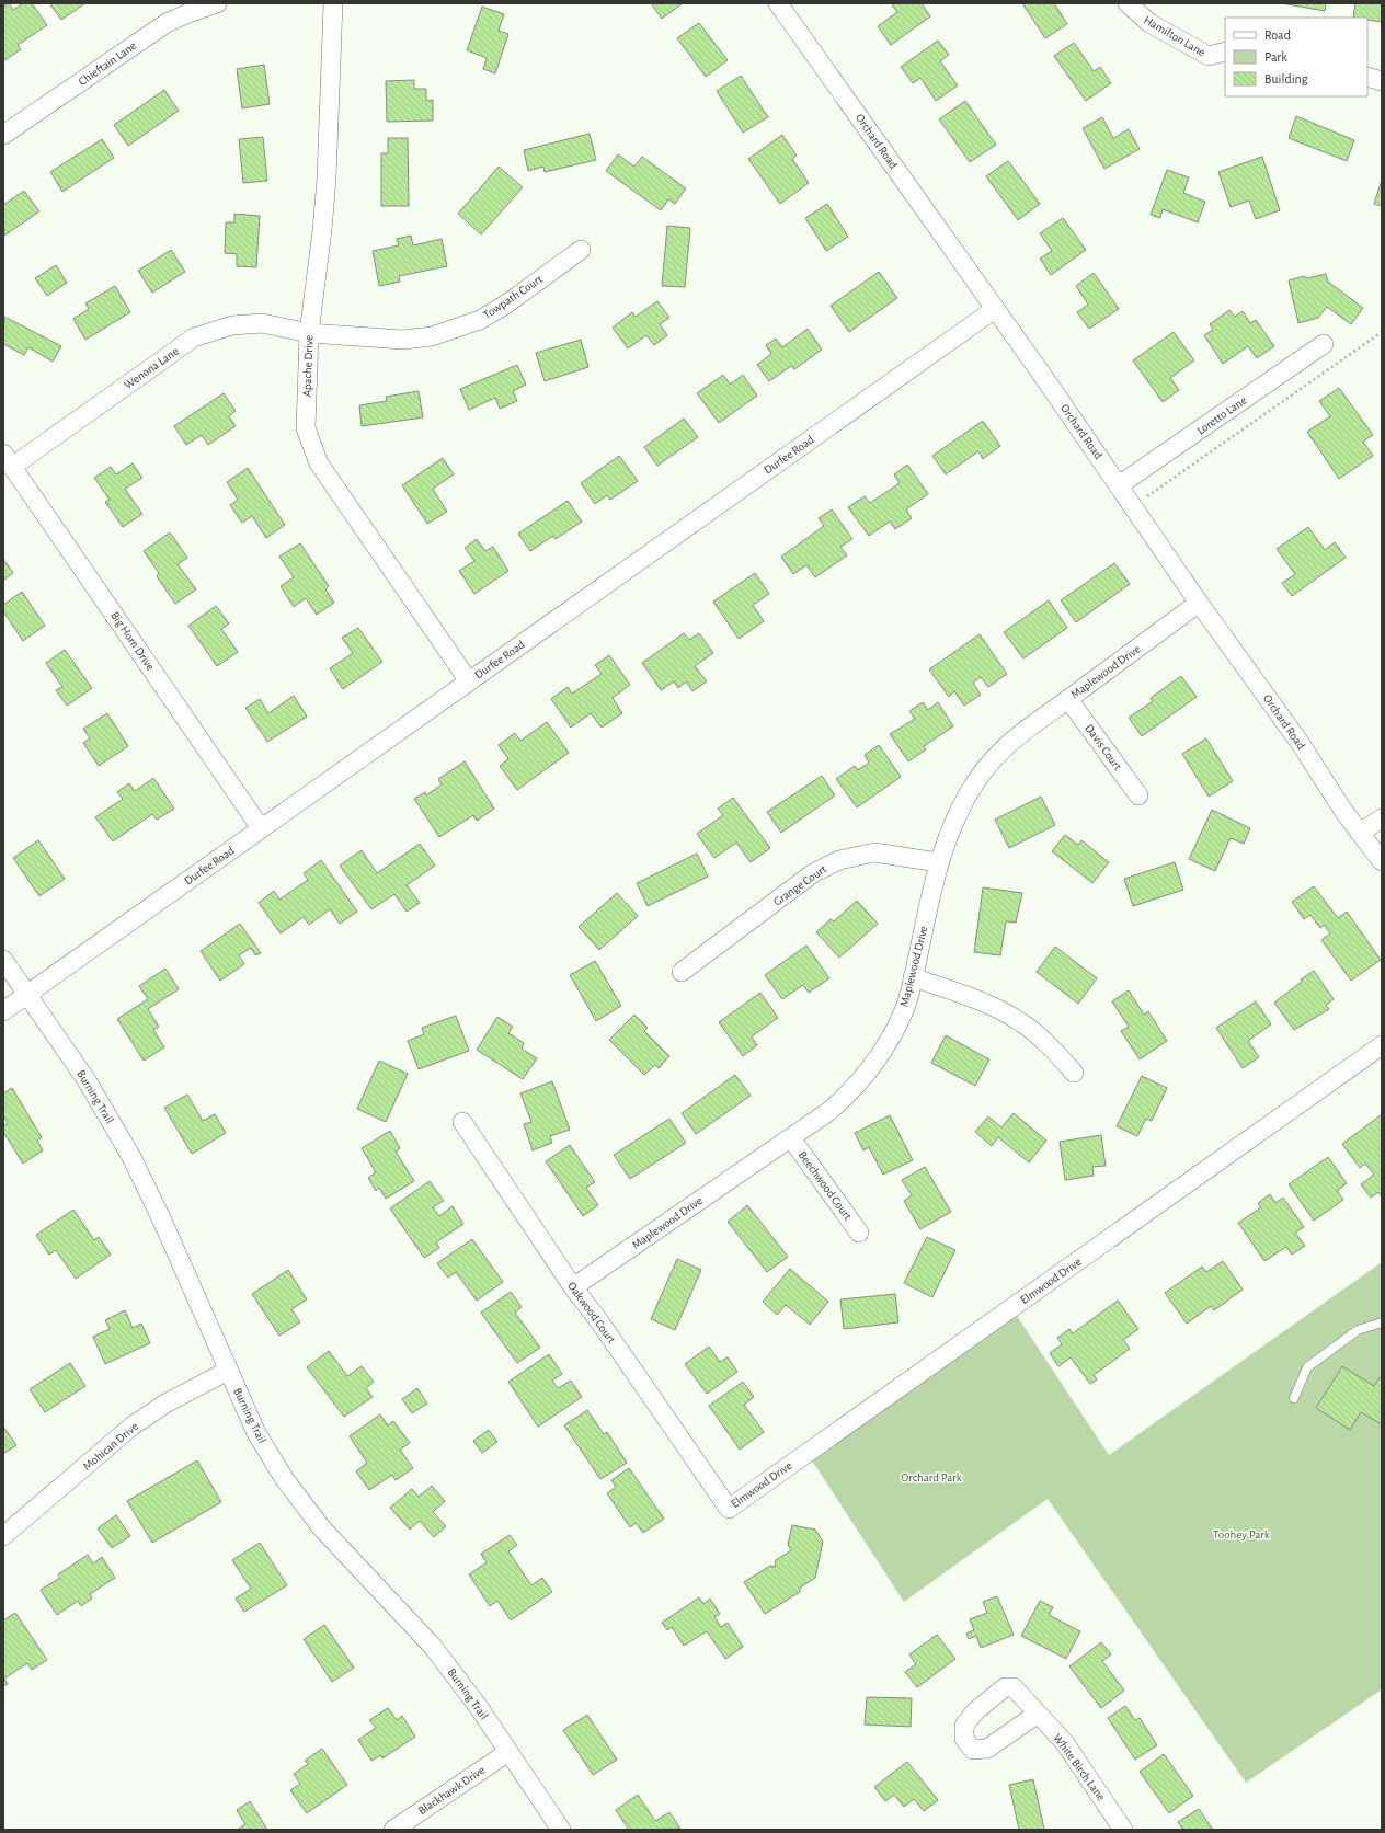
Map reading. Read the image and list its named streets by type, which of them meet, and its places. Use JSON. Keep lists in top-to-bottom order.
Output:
{
  "streets": {
    "street": [
      "Hamilton Lane",
      "Chieftain Lane",
      "Orchard Road",
      "Towpath Court",
      "Apache Drive",
      "Wenona Lane",
      "Loretto Lane",
      "Durfee Road",
      "Big Horn Drive",
      "Maplewood Drive",
      "Davis Court",
      "Grange Court",
      "Burning Trail",
      "Beechwood Court",
      "Elmwood Drive",
      "Oakwood Court",
      "Mohican Drive",
      "White Birch Lane",
      "Blackhawk Drive"
    ]
  },
  "crossings": [
    ["Orchard Road", "Loretto Lane"],
    ["Orchard Road", "Durfee Road"],
    ["Orchard Road", "Maplewood Drive"],
    ["Towpath Court", "Apache Drive"],
    ["Towpath Court", "Wenona Lane"],
    ["Apache Drive", "Wenona Lane"],
    ["Apache Drive", "Durfee Road"],
    ["Wenona Lane", "Big Horn Drive"],
    ["Durfee Road", "Big Horn Drive"],
    ["Durfee Road", "Burning Trail"],
    ["Maplewood Drive", "Davis Court"],
    ["Maplewood Drive", "Grange Court"],
    ["Maplewood Drive", "Beechwood Court"],
    ["Maplewood Drive", "Oakwood Court"],
    ["Burning Trail", "Mohican Drive"],
    ["Burning Trail", "Blackhawk Drive"],
    ["Elmwood Drive", "Oakwood Court"]
  ],
  "parks": ["Orchard Park", "Toohey Park"],
  "legend": ["Road", "Park", "Building"]
}
